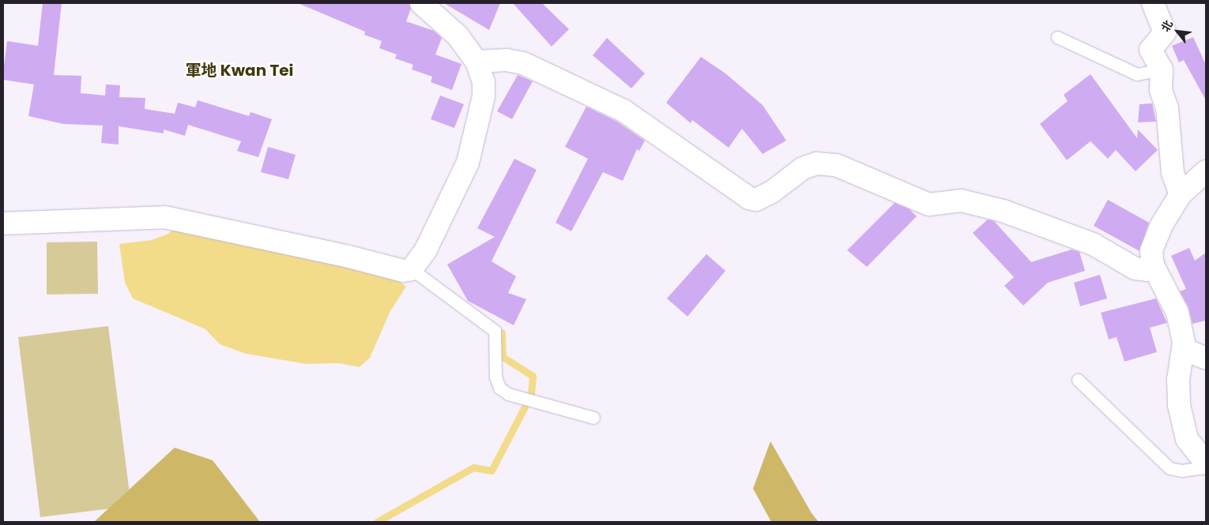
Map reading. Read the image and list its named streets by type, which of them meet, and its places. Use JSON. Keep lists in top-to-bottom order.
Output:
{
  "districts": ["軍地 Kwan Tei"],
  "north": "top left"
}
